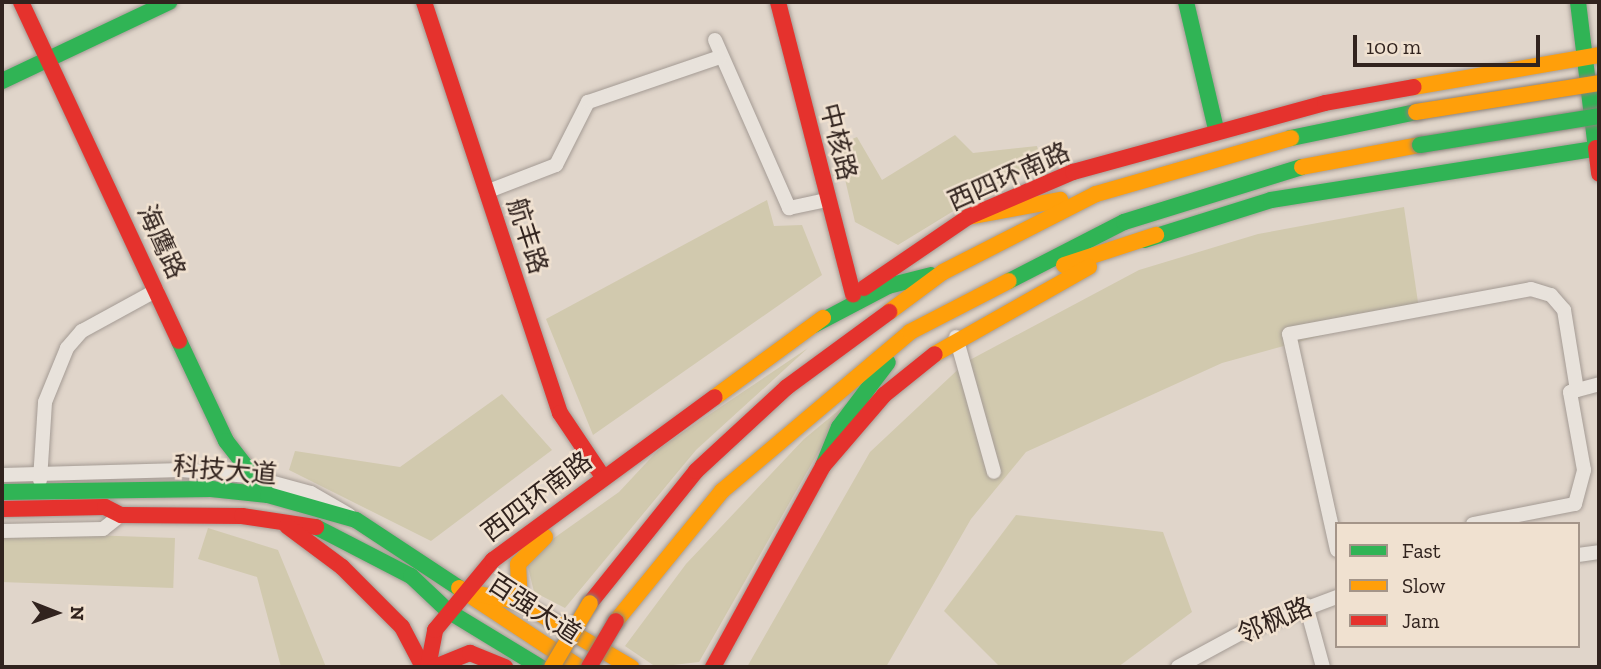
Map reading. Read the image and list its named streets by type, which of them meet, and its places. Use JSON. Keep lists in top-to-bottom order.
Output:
{
  "streets": {
    "main road": [
      "中核路",
      "西四环南路",
      "航丰路",
      "海鹰路",
      "科技大道",
      "百强大道"
    ],
    "street": ["邻枫路"]
  },
  "crossings": [
    ["中核路", "西四环南路"],
    ["西四环南路", "航丰路"],
    ["西四环南路", "科技大道"],
    ["西四环南路", "百强大道"],
    ["海鹰路", "科技大道"],
    ["科技大道", "百强大道"]
  ],
  "legend": ["Fast", "Slow", "Jam"],
  "scale_bar": "100 m",
  "north": "right"
}
